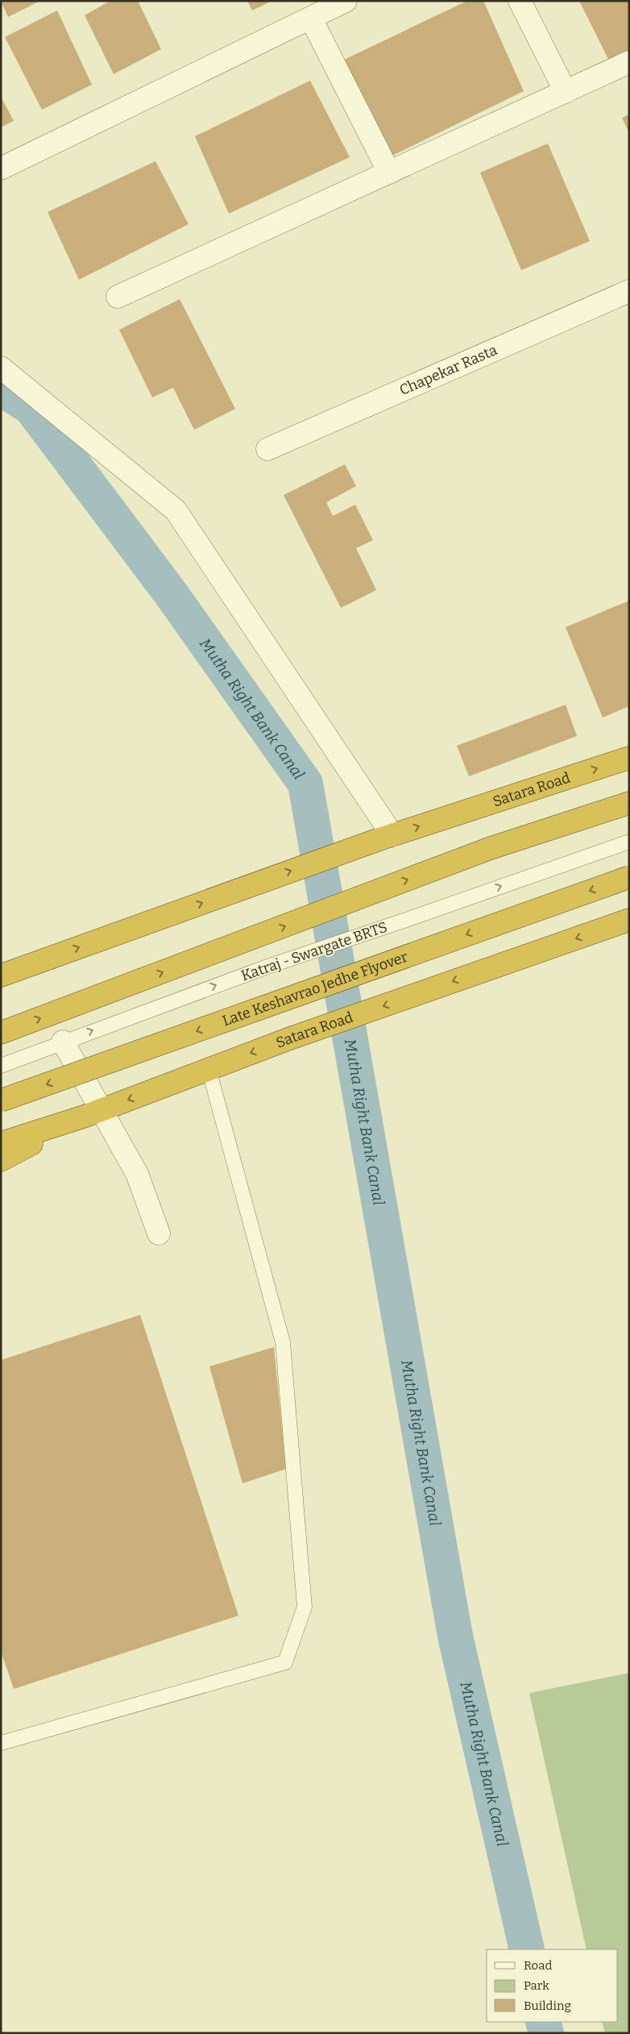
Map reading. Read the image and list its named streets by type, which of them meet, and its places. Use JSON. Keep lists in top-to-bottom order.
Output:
{
  "streets": {
    "highway": ["Satara Road", "Late Keshavrao Jedhe Flyover"],
    "street": ["Chapekar Rasta"],
    "lane": ["Katraj - Swargate BRTS"]
  },
  "one_way": ["Katraj - Swargate BRTS"],
  "water": ["Mutha Right Bank Canal"],
  "legend": ["Road", "Park", "Building"]
}
